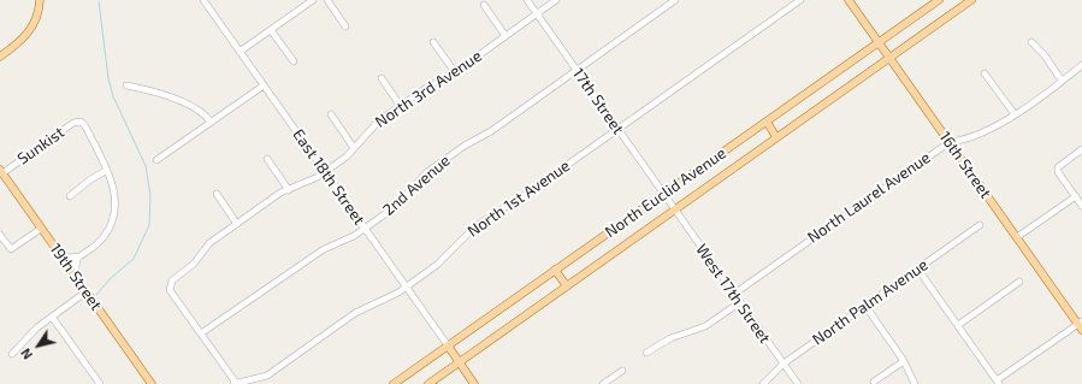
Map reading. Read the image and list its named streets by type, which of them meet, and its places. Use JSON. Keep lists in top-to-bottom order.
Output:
{
  "streets": {
    "main road": [
      "16th Street",
      "East 18th Street",
      "North Euclid Avenue",
      "19th Street"
    ],
    "street": [
      "North 3rd Avenue",
      "17th Street",
      "Sunkist",
      "2nd Avenue",
      "North Laurel Avenue",
      "North 1st Avenue",
      "West 17th Street",
      "North Palm Avenue"
    ]
  },
  "crossings": [
    ["North 3rd Avenue", "17th Street"],
    ["North 3rd Avenue", "East 18th Street"],
    ["North 3rd Avenue", "2nd Avenue"],
    ["17th Street", "2nd Avenue"],
    ["17th Street", "North Euclid Avenue"],
    ["17th Street", "North 1st Avenue"],
    ["17th Street", "West 17th Street"],
    ["Sunkist", "19th Street"],
    ["16th Street", "North Euclid Avenue"],
    ["16th Street", "North Laurel Avenue"],
    ["East 18th Street", "2nd Avenue"],
    ["East 18th Street", "North Euclid Avenue"],
    ["East 18th Street", "North 1st Avenue"],
    ["North Euclid Avenue", "West 17th Street"],
    ["North Laurel Avenue", "West 17th Street"],
    ["West 17th Street", "North Palm Avenue"]
  ],
  "north": "bottom left"
}
